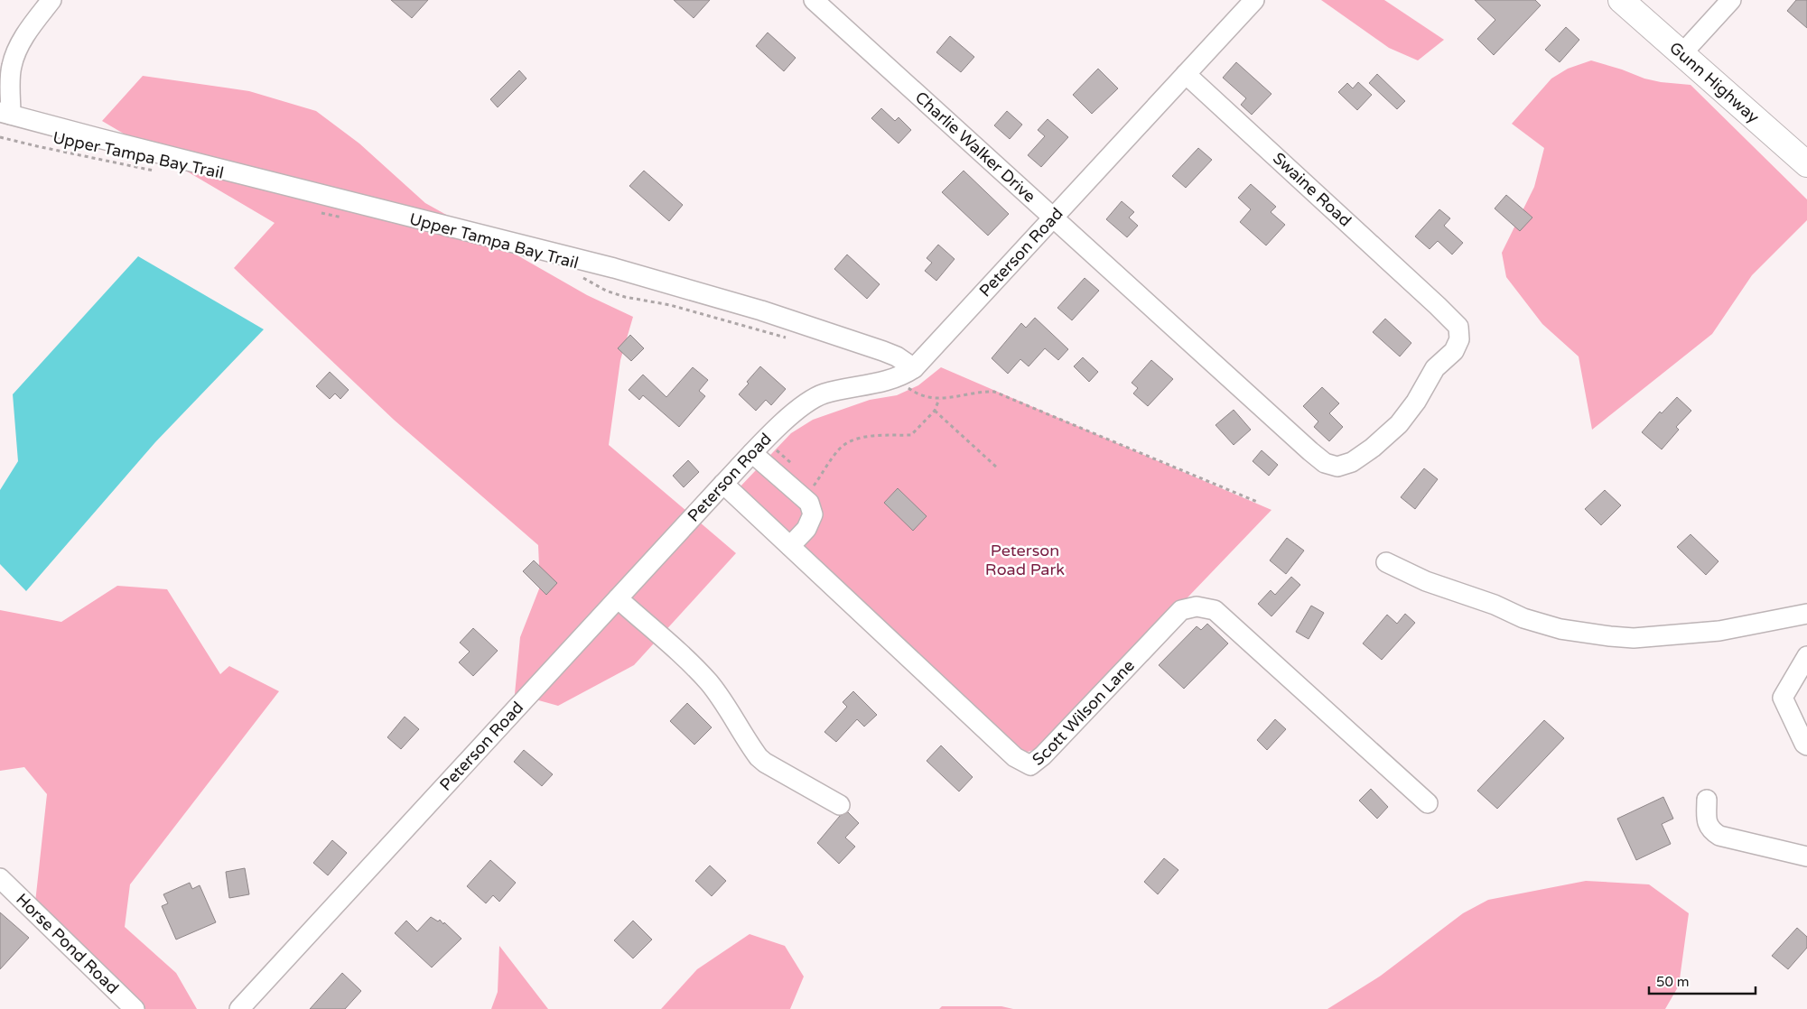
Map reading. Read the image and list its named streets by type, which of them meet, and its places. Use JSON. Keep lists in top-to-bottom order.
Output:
{
  "streets": {
    "main road": ["Gunn Highway"],
    "street": [
      "Charlie Walker Drive",
      "Swaine Road",
      "Peterson Road",
      "Scott Wilson Lane",
      "Horse Pond Road"
    ],
    "path": ["Upper Tampa Bay Trail"]
  },
  "crossings": [
    ["Charlie Walker Drive", "Swaine Road"],
    ["Charlie Walker Drive", "Peterson Road"],
    ["Swaine Road", "Peterson Road"],
    ["Peterson Road", "Scott Wilson Lane"]
  ],
  "parks": ["Peterson Road Park"],
  "scale_bar": "50 m"
}
